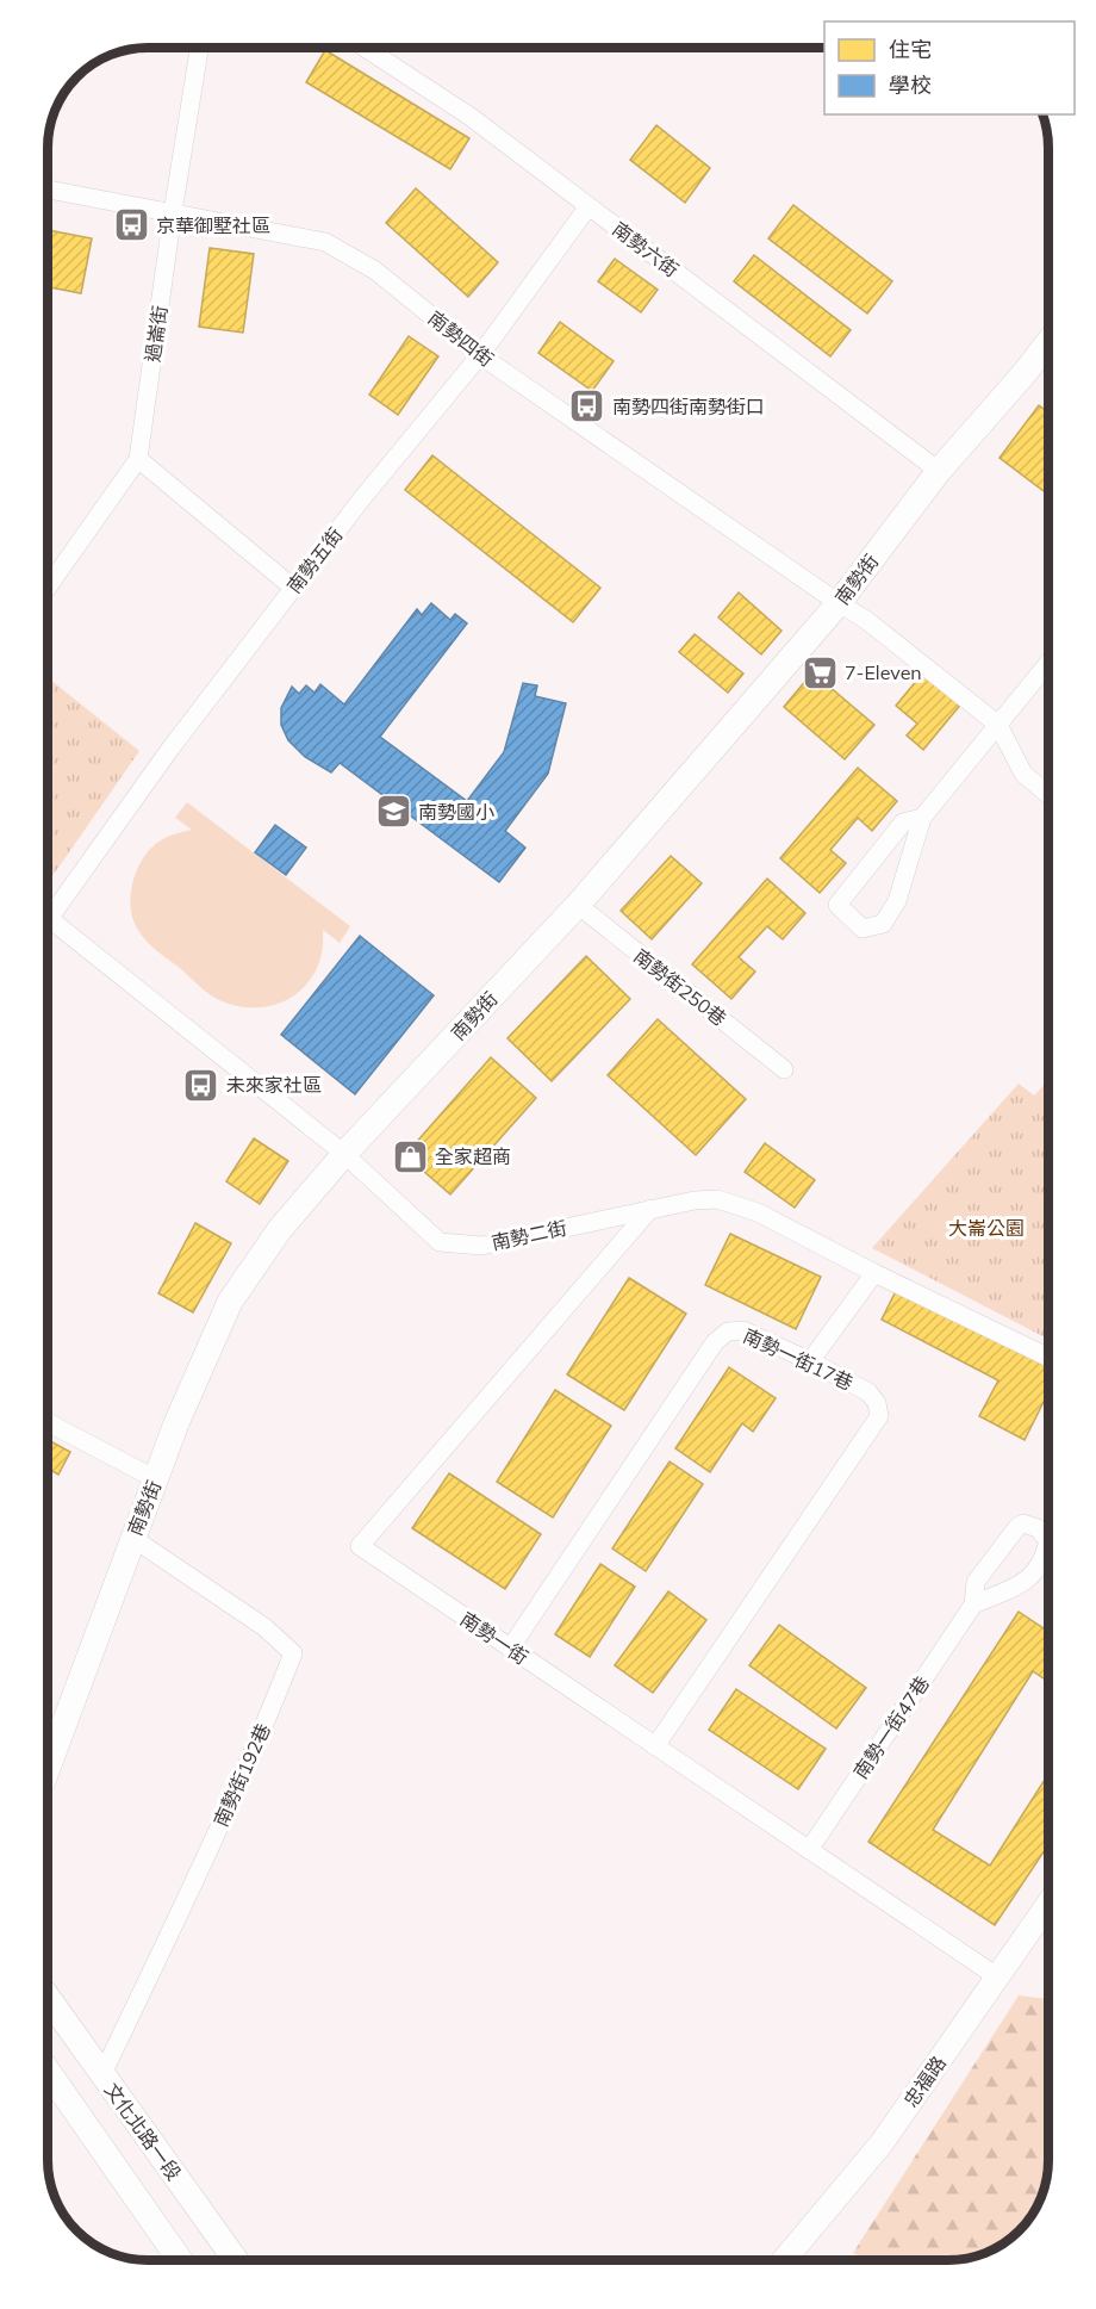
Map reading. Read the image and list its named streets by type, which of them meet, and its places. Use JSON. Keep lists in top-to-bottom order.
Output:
{
  "streets": {
    "main road": ["南勢街", "文化北路一段"],
    "street": [
      "南勢六街",
      "過崙街",
      "南勢四街",
      "南勢五街",
      "南勢街250巷",
      "南勢二街",
      "南勢一街17巷",
      "南勢一街",
      "南勢一街47巷",
      "南勢街192巷",
      "忠福路"
    ]
  },
  "crossings": [
    ["南勢六街", "南勢五街"],
    ["南勢六街", "南勢街"],
    ["過崙街", "南勢四街"],
    ["南勢四街", "南勢五街"],
    ["南勢四街", "南勢街"],
    ["南勢街", "南勢街250巷"],
    ["南勢街", "南勢二街"],
    ["南勢街", "南勢街192巷"],
    ["南勢二街", "南勢一街"],
    ["南勢一街17巷", "南勢一街"],
    ["南勢一街", "南勢一街47巷"],
    ["南勢一街", "忠福路"],
    ["南勢街192巷", "文化北路一段"]
  ],
  "parks": ["大崙公園"],
  "places": {
    "bus stop": ["京華御墅社區", "南勢四街南勢街口", "未來家社區"],
    "supermarket": ["7-Eleven"],
    "school or university": ["南勢國小"],
    "shop": ["全家超商"]
  },
  "legend": ["住宅", "學校"]
}
